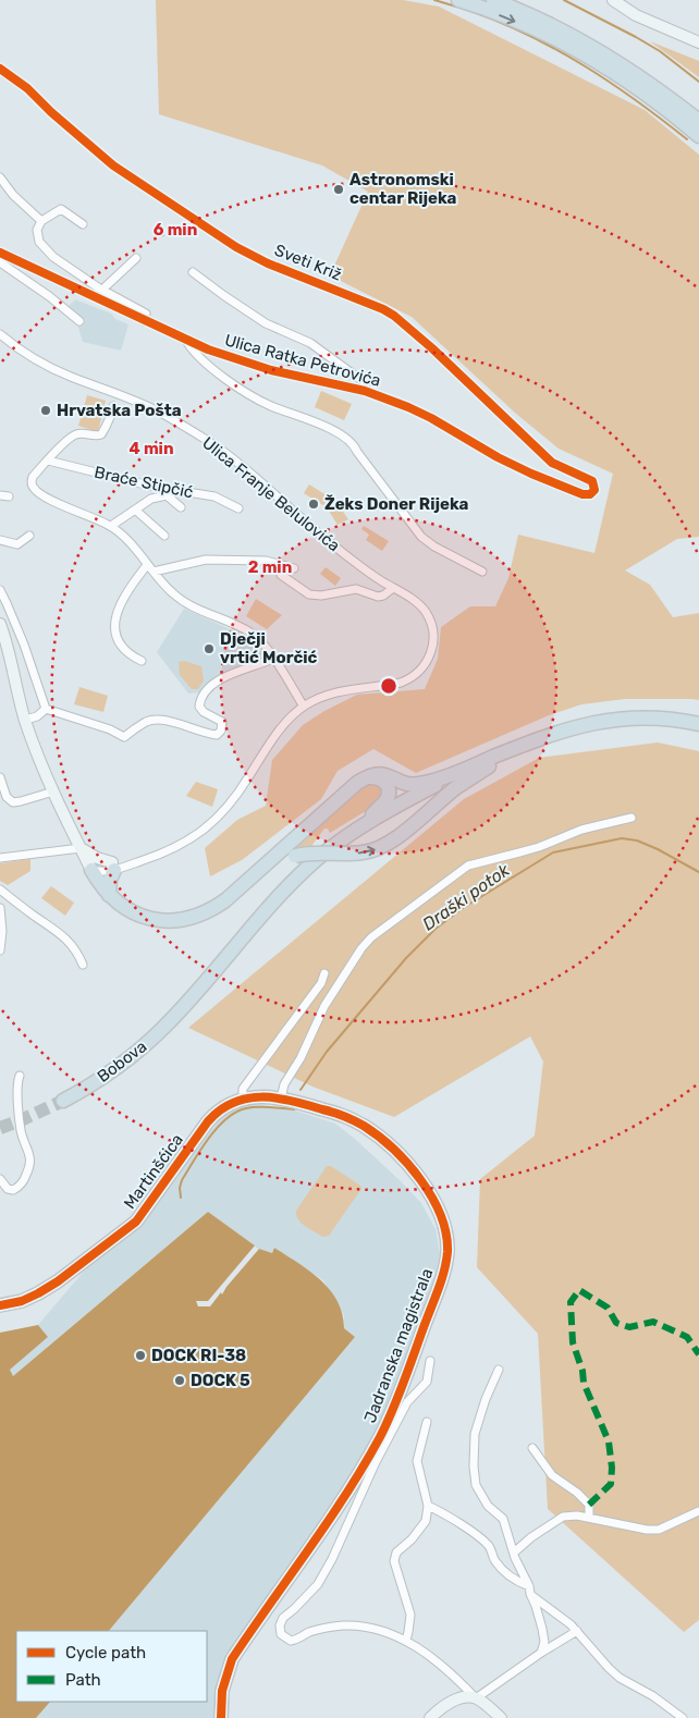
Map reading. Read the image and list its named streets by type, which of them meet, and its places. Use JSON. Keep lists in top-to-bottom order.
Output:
{
  "streets": {
    "highway": ["Bobova"],
    "main road": ["Martinšćica", "Jadranska magistrala"],
    "street": [
      "Sveti Križ",
      "Ulica Ratka Petrovića",
      "Braće Stipčić",
      "Ulica Franje Belulovića"
    ]
  },
  "crossings": [
    ["Sveti Križ", "Ulica Ratka Petrovića"],
    ["Martinšćica", "Jadranska magistrala"]
  ],
  "water": ["Draški potok"],
  "places": [
    "Astronomski centar Rijeka",
    "Hrvatska Pošta",
    "Žeks Doner Rijeka",
    "Dječji vrtić Morčić",
    "DOCK RI-38",
    "DOCK 5"
  ],
  "legend": ["Cycle path", "Path"],
  "rings": ["6 min", "4 min", "2 min"]
}
